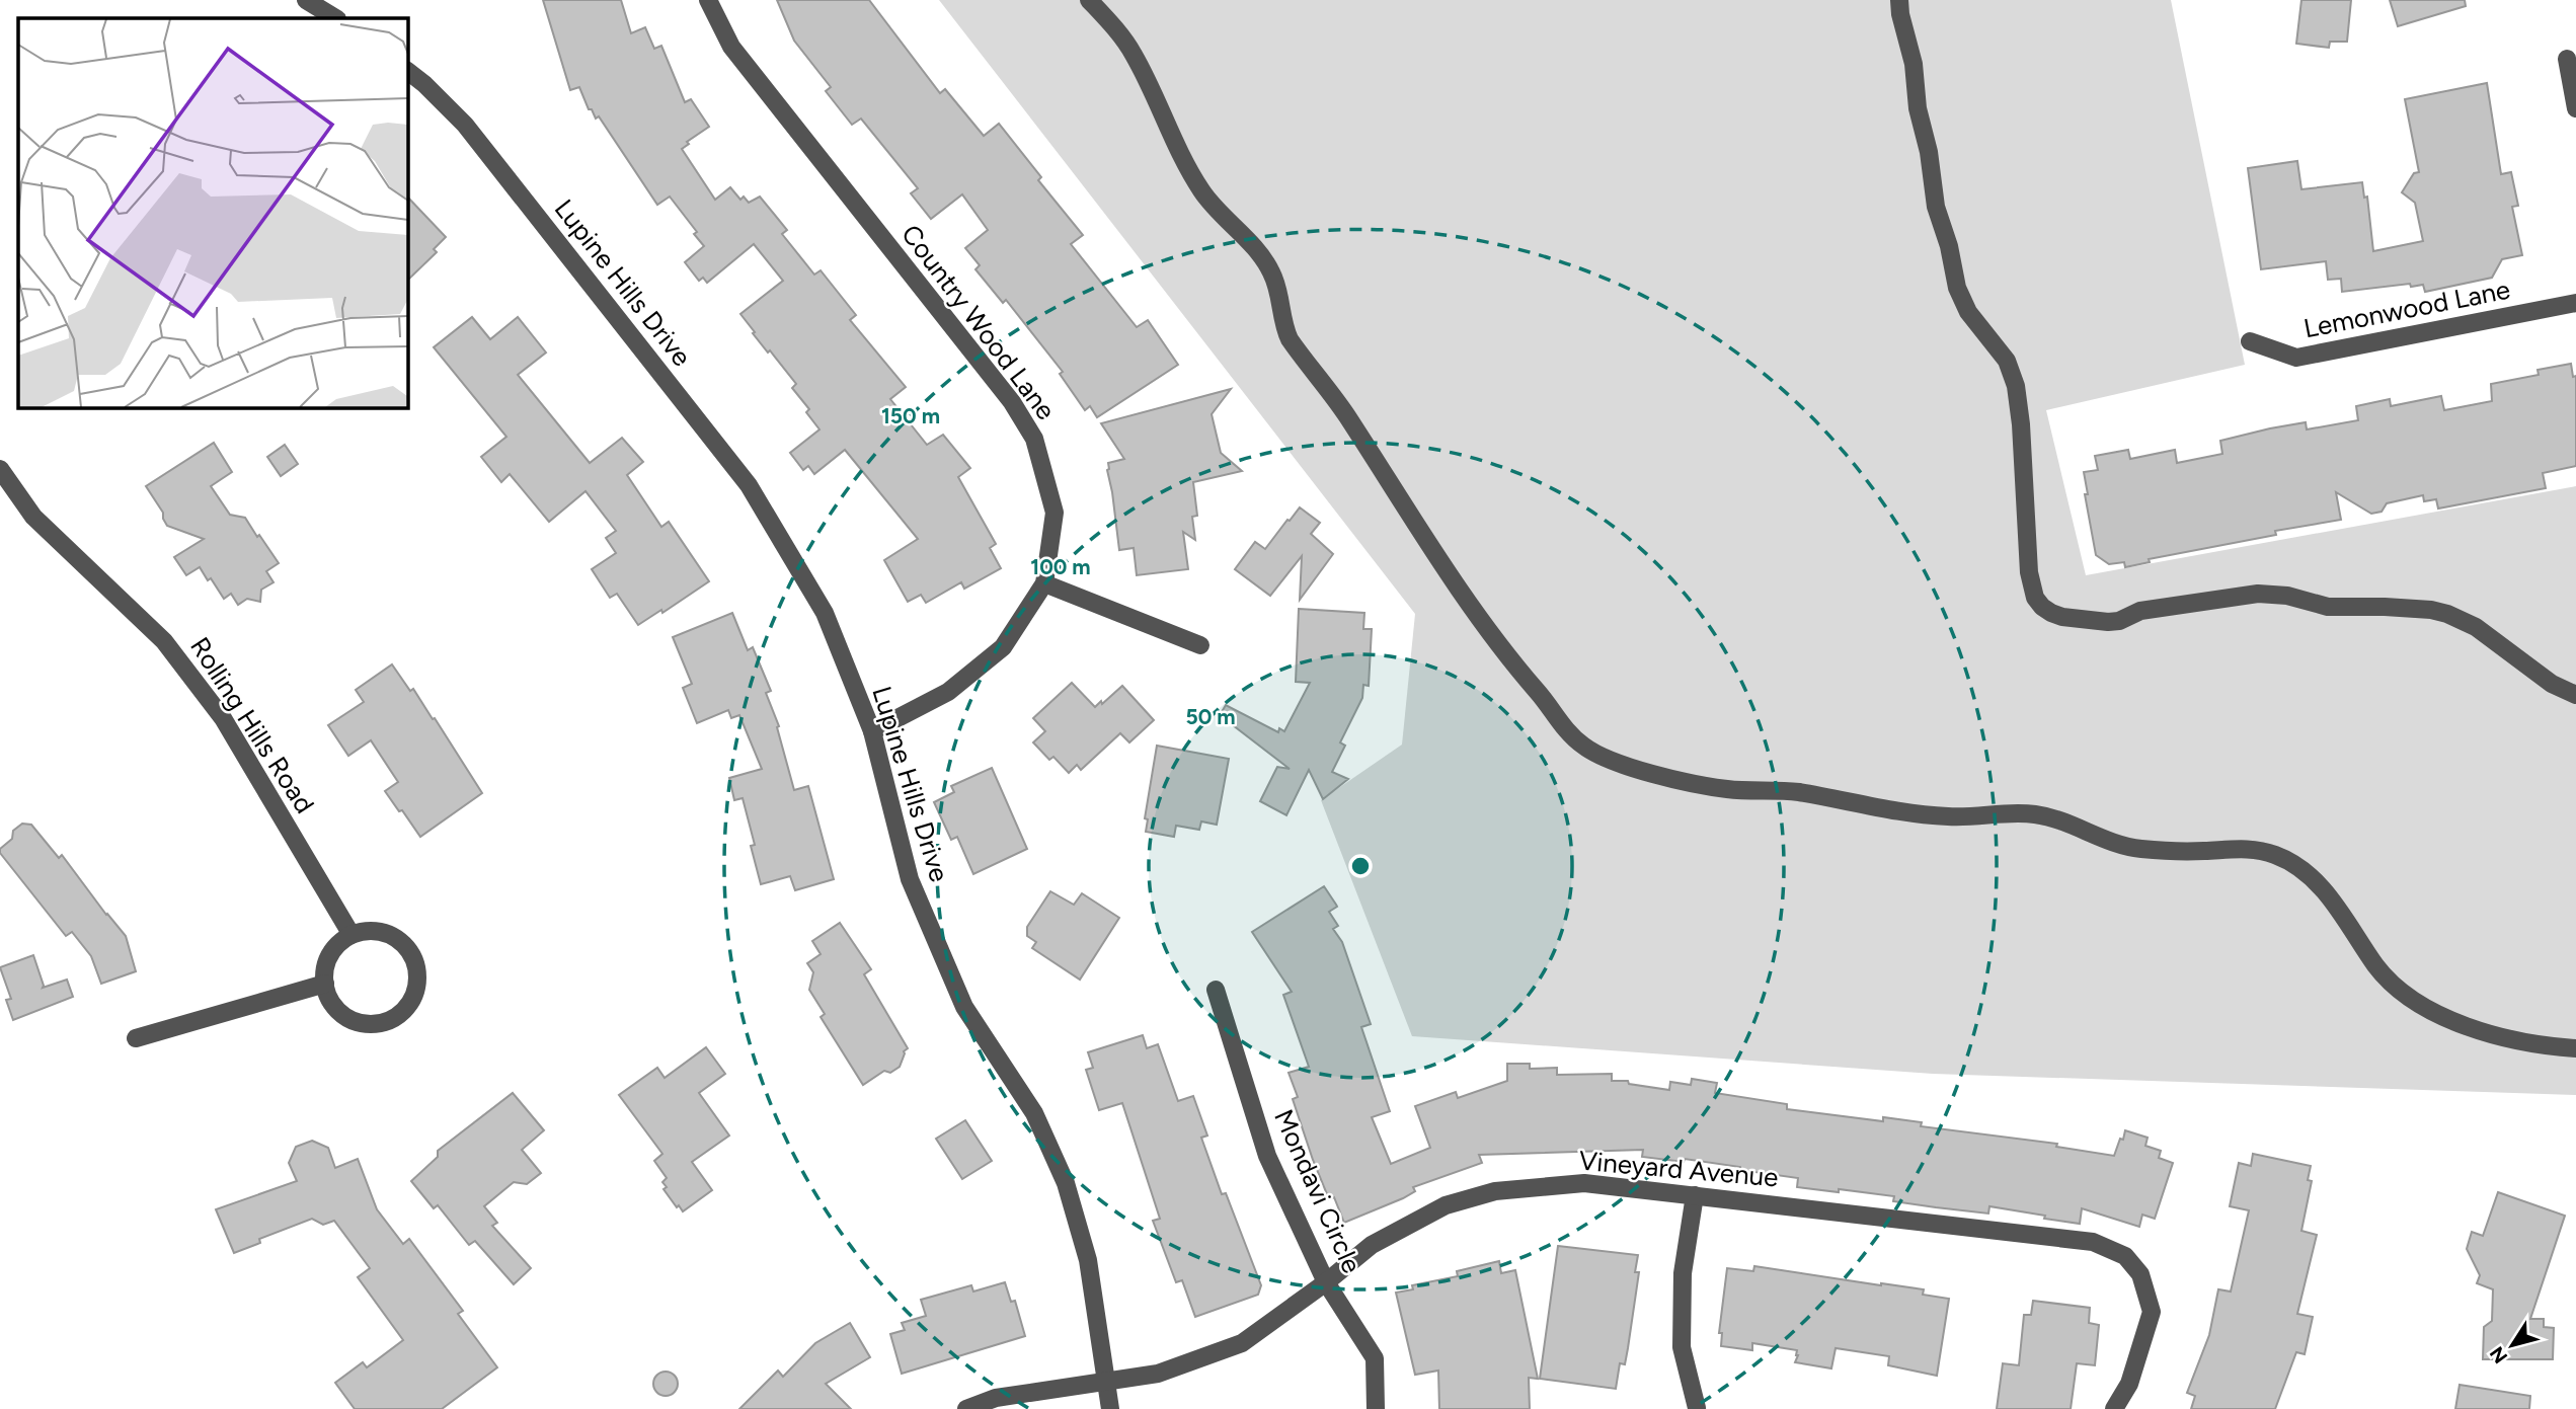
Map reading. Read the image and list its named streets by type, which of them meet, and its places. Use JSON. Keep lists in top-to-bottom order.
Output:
{
  "streets": {
    "street": [
      "Lupine Hills Drive",
      "Lemonwood Lane",
      "Country Wood Lane",
      "Rolling Hills Road",
      "Vineyard Avenue",
      "Mondavi Circle"
    ]
  },
  "crossings": [
    ["Lupine Hills Drive", "Country Wood Lane"],
    ["Lupine Hills Drive", "Vineyard Avenue"],
    ["Vineyard Avenue", "Mondavi Circle"]
  ],
  "north": "bottom left",
  "rings": ["150 m", "100 m", "50 m"]
}
